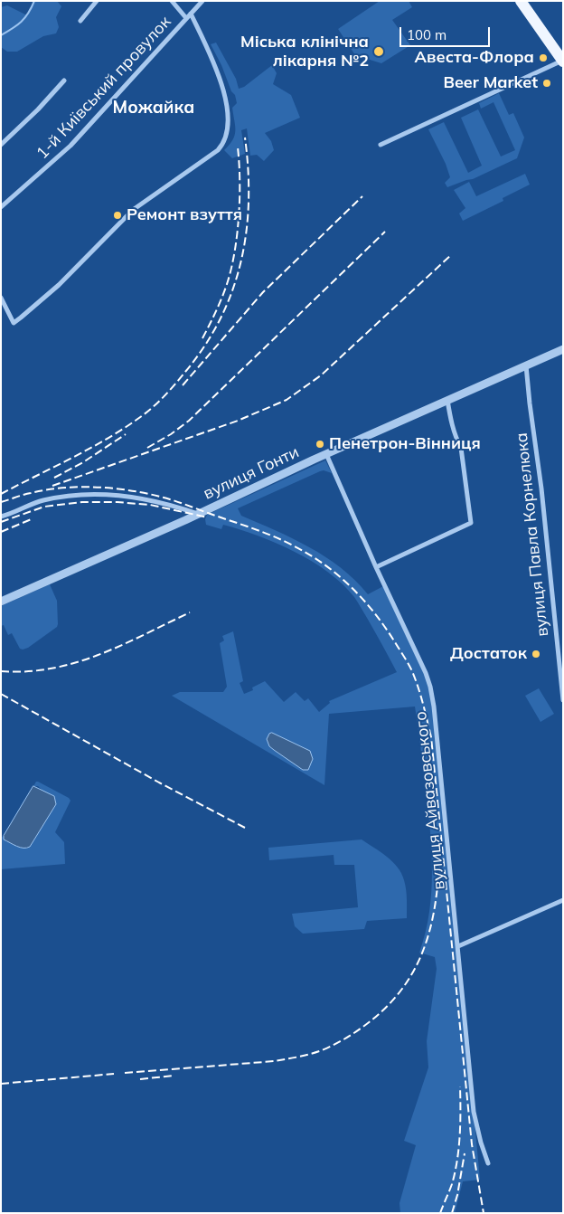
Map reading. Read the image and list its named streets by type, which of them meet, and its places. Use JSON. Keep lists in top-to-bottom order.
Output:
{
  "streets": {
    "street": [
      "1-й Київський провулок",
      "вулиця Гонти",
      "вулиця Павла Корнелюка",
      "вулиця Айвазовського"
    ]
  },
  "crossings": [
    ["вулиця Гонти", "вулиця Павла Корнелюка"],
    ["вулиця Гонти", "вулиця Айвазовського"]
  ],
  "districts": ["Можайка"],
  "places": [
    "Міська клінічна лікарня №2",
    "Авеста-Флора",
    "Beer Market",
    "Ремонт взуття",
    "Пенетрон-Вінниця",
    "Достаток"
  ],
  "scale_bar": "100 m"
}
